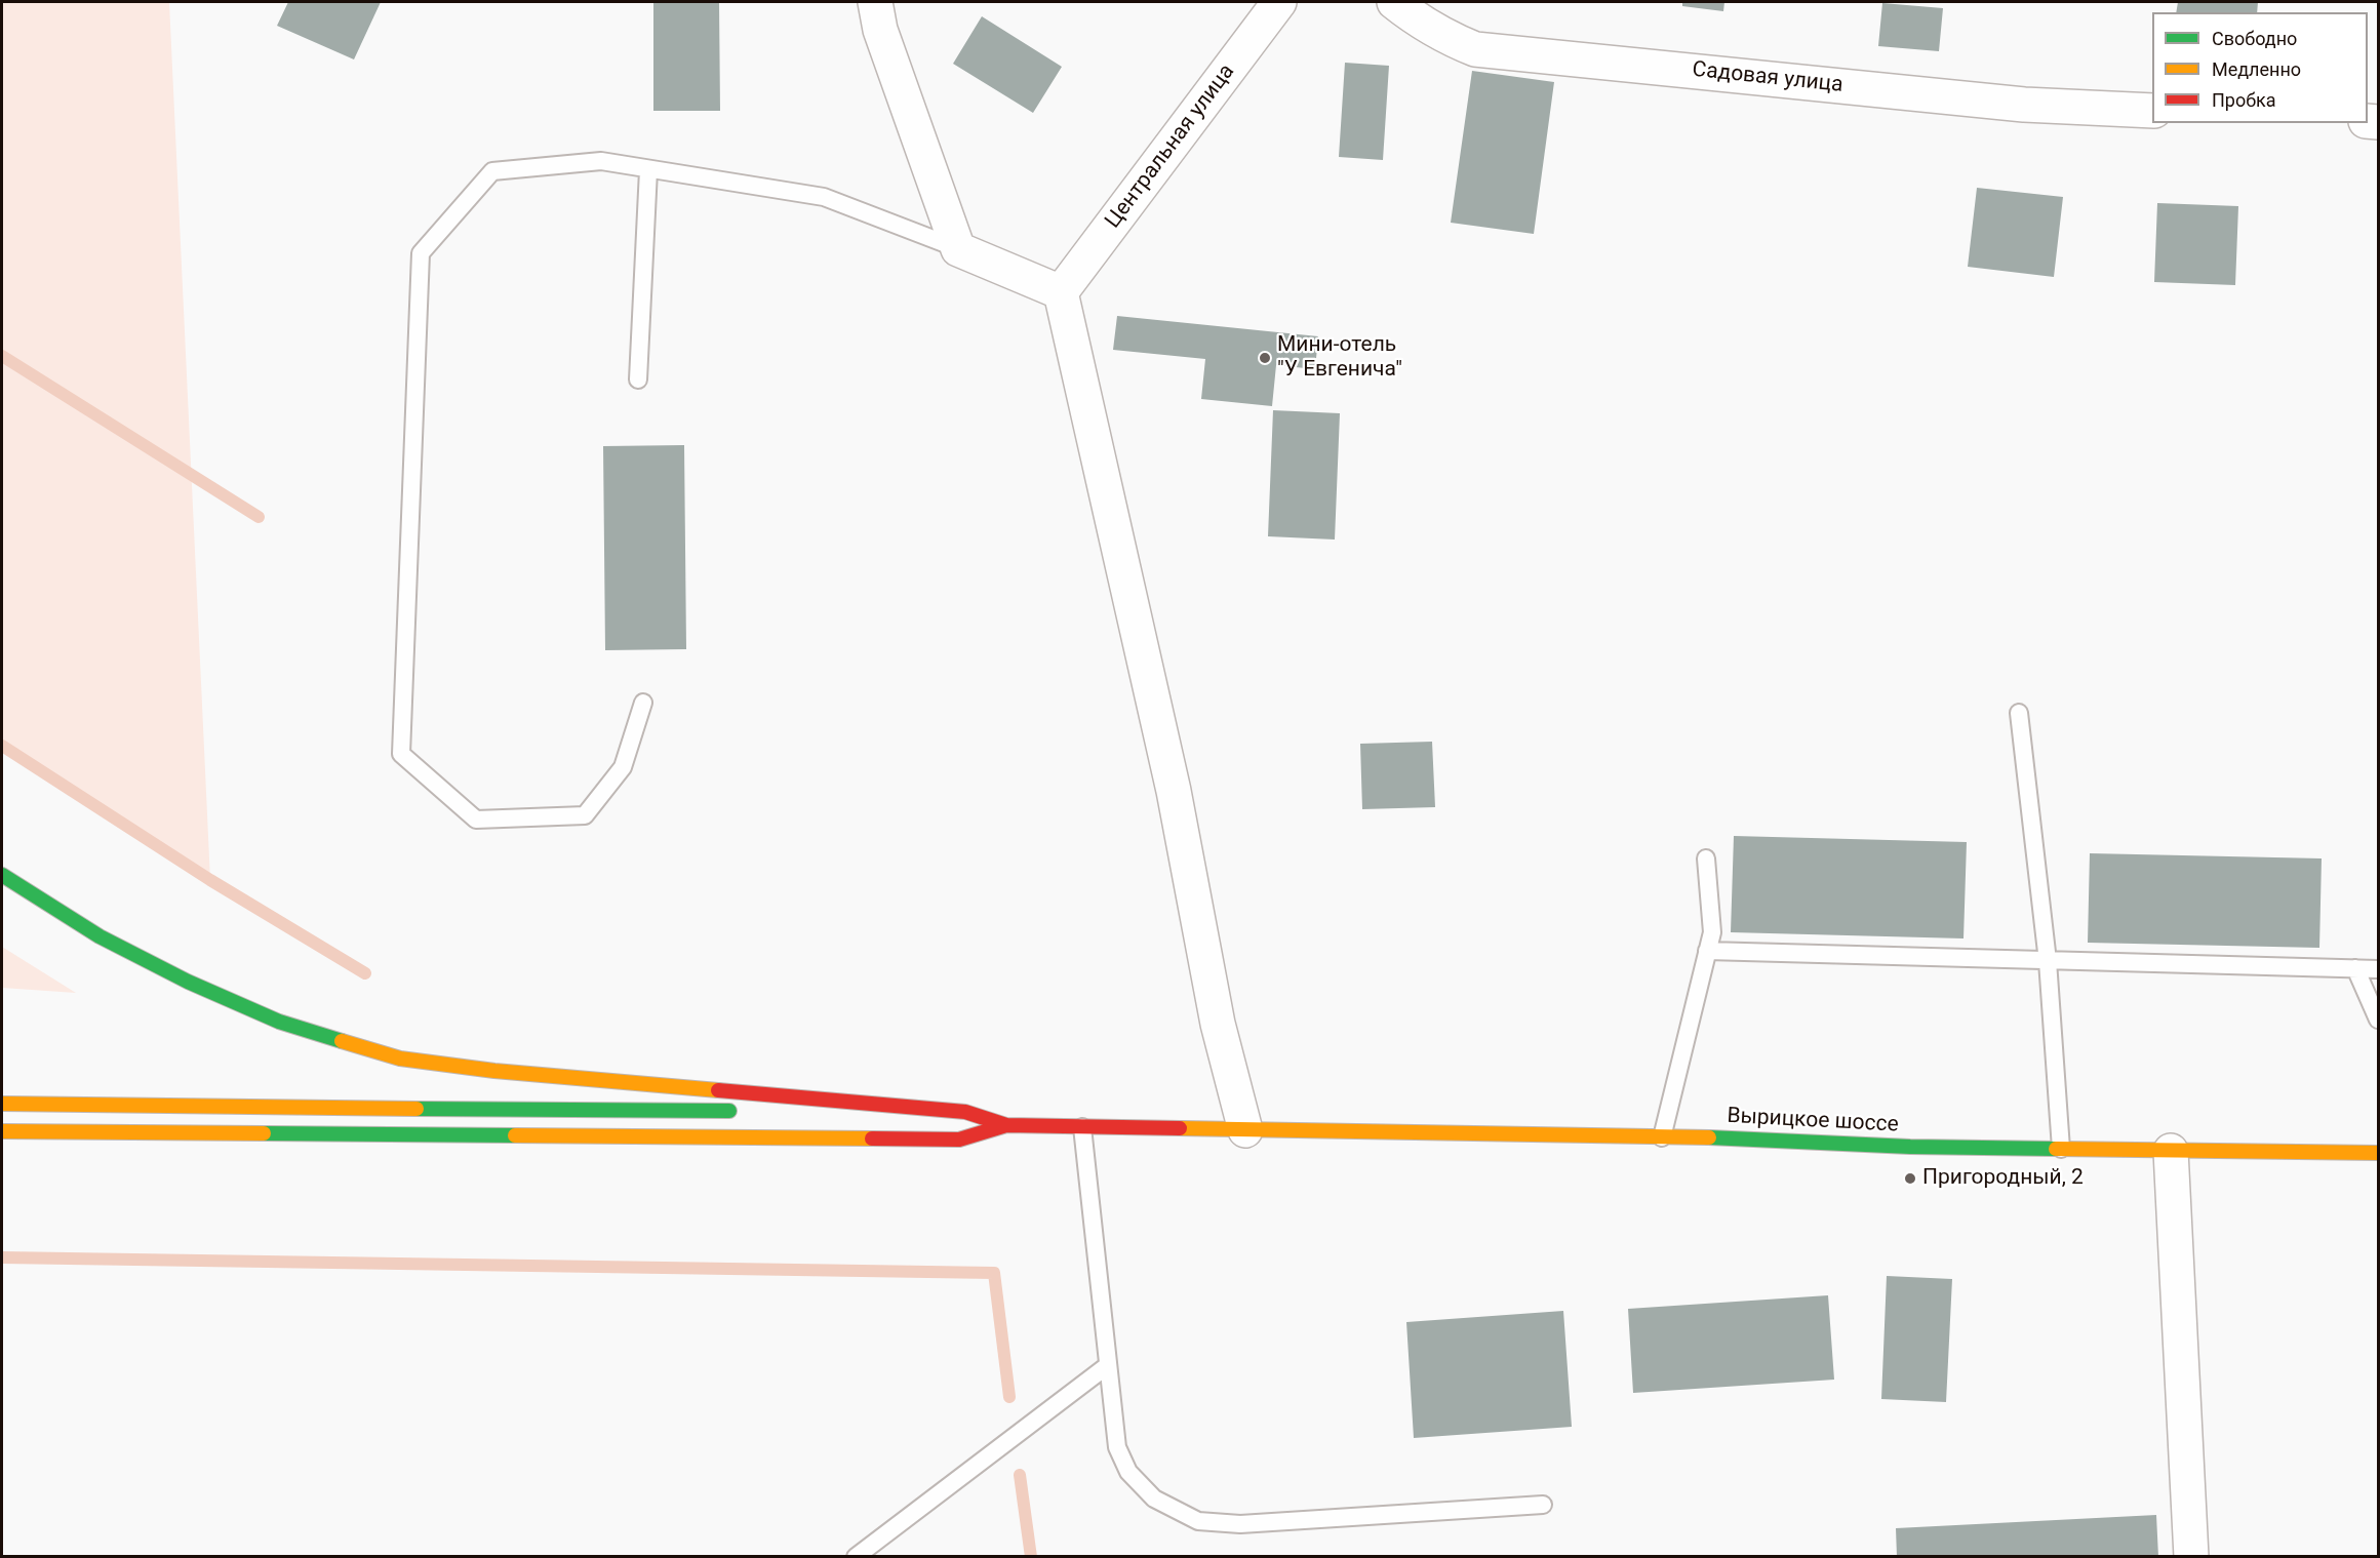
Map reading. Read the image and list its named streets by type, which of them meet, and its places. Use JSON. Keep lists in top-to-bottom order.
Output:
{
  "streets": {
    "main road": ["Вырицкое шоссе"],
    "street": ["Садовая улица", "Центральная улица"]
  },
  "places": ["Мини-отель \"У Евгенича\"", "Пригородный, 2"],
  "legend": ["Свободно", "Медленно", "Пробка"]
}
